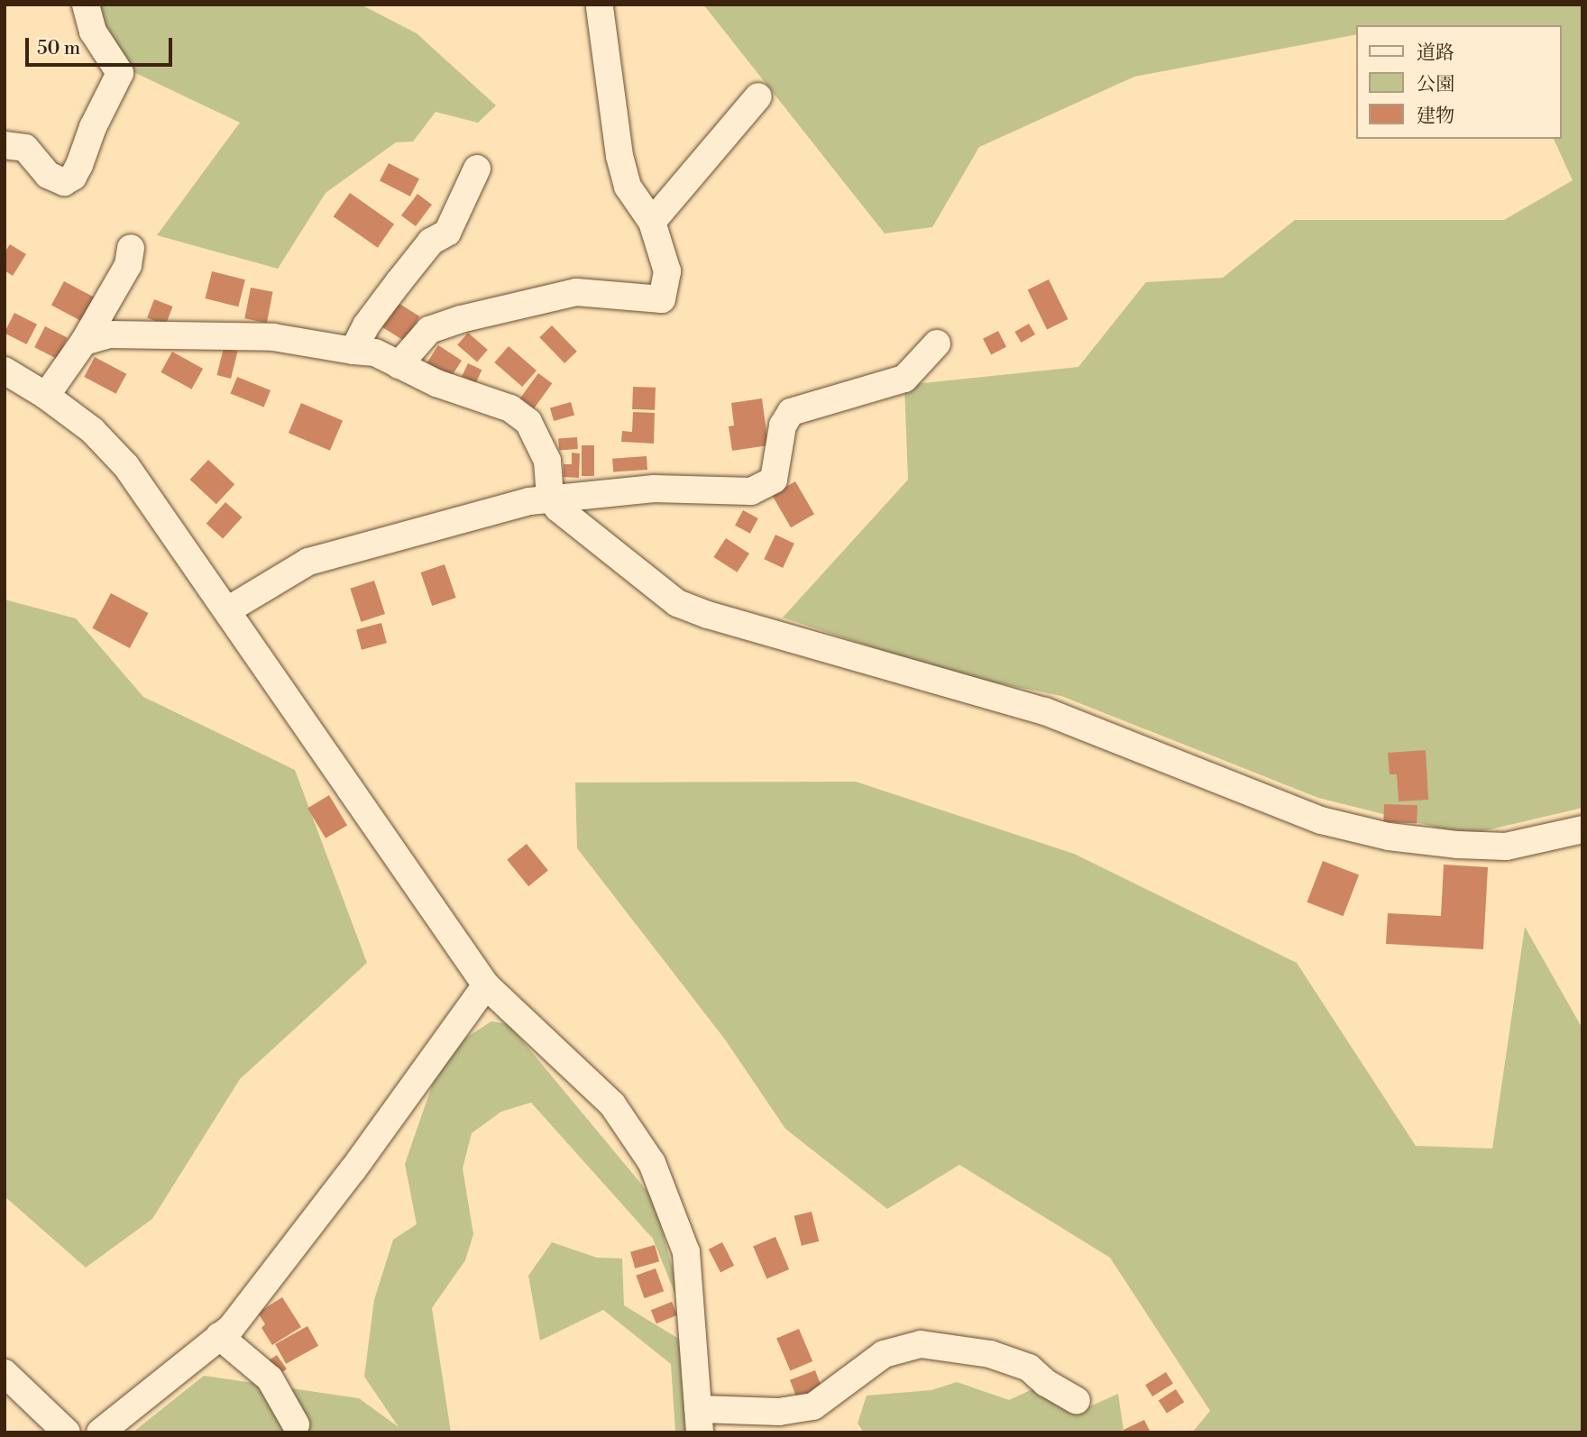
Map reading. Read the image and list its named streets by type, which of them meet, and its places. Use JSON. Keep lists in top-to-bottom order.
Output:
{
  "legend": ["道路", "公園", "建物"],
  "scale_bar": "50 m"
}
